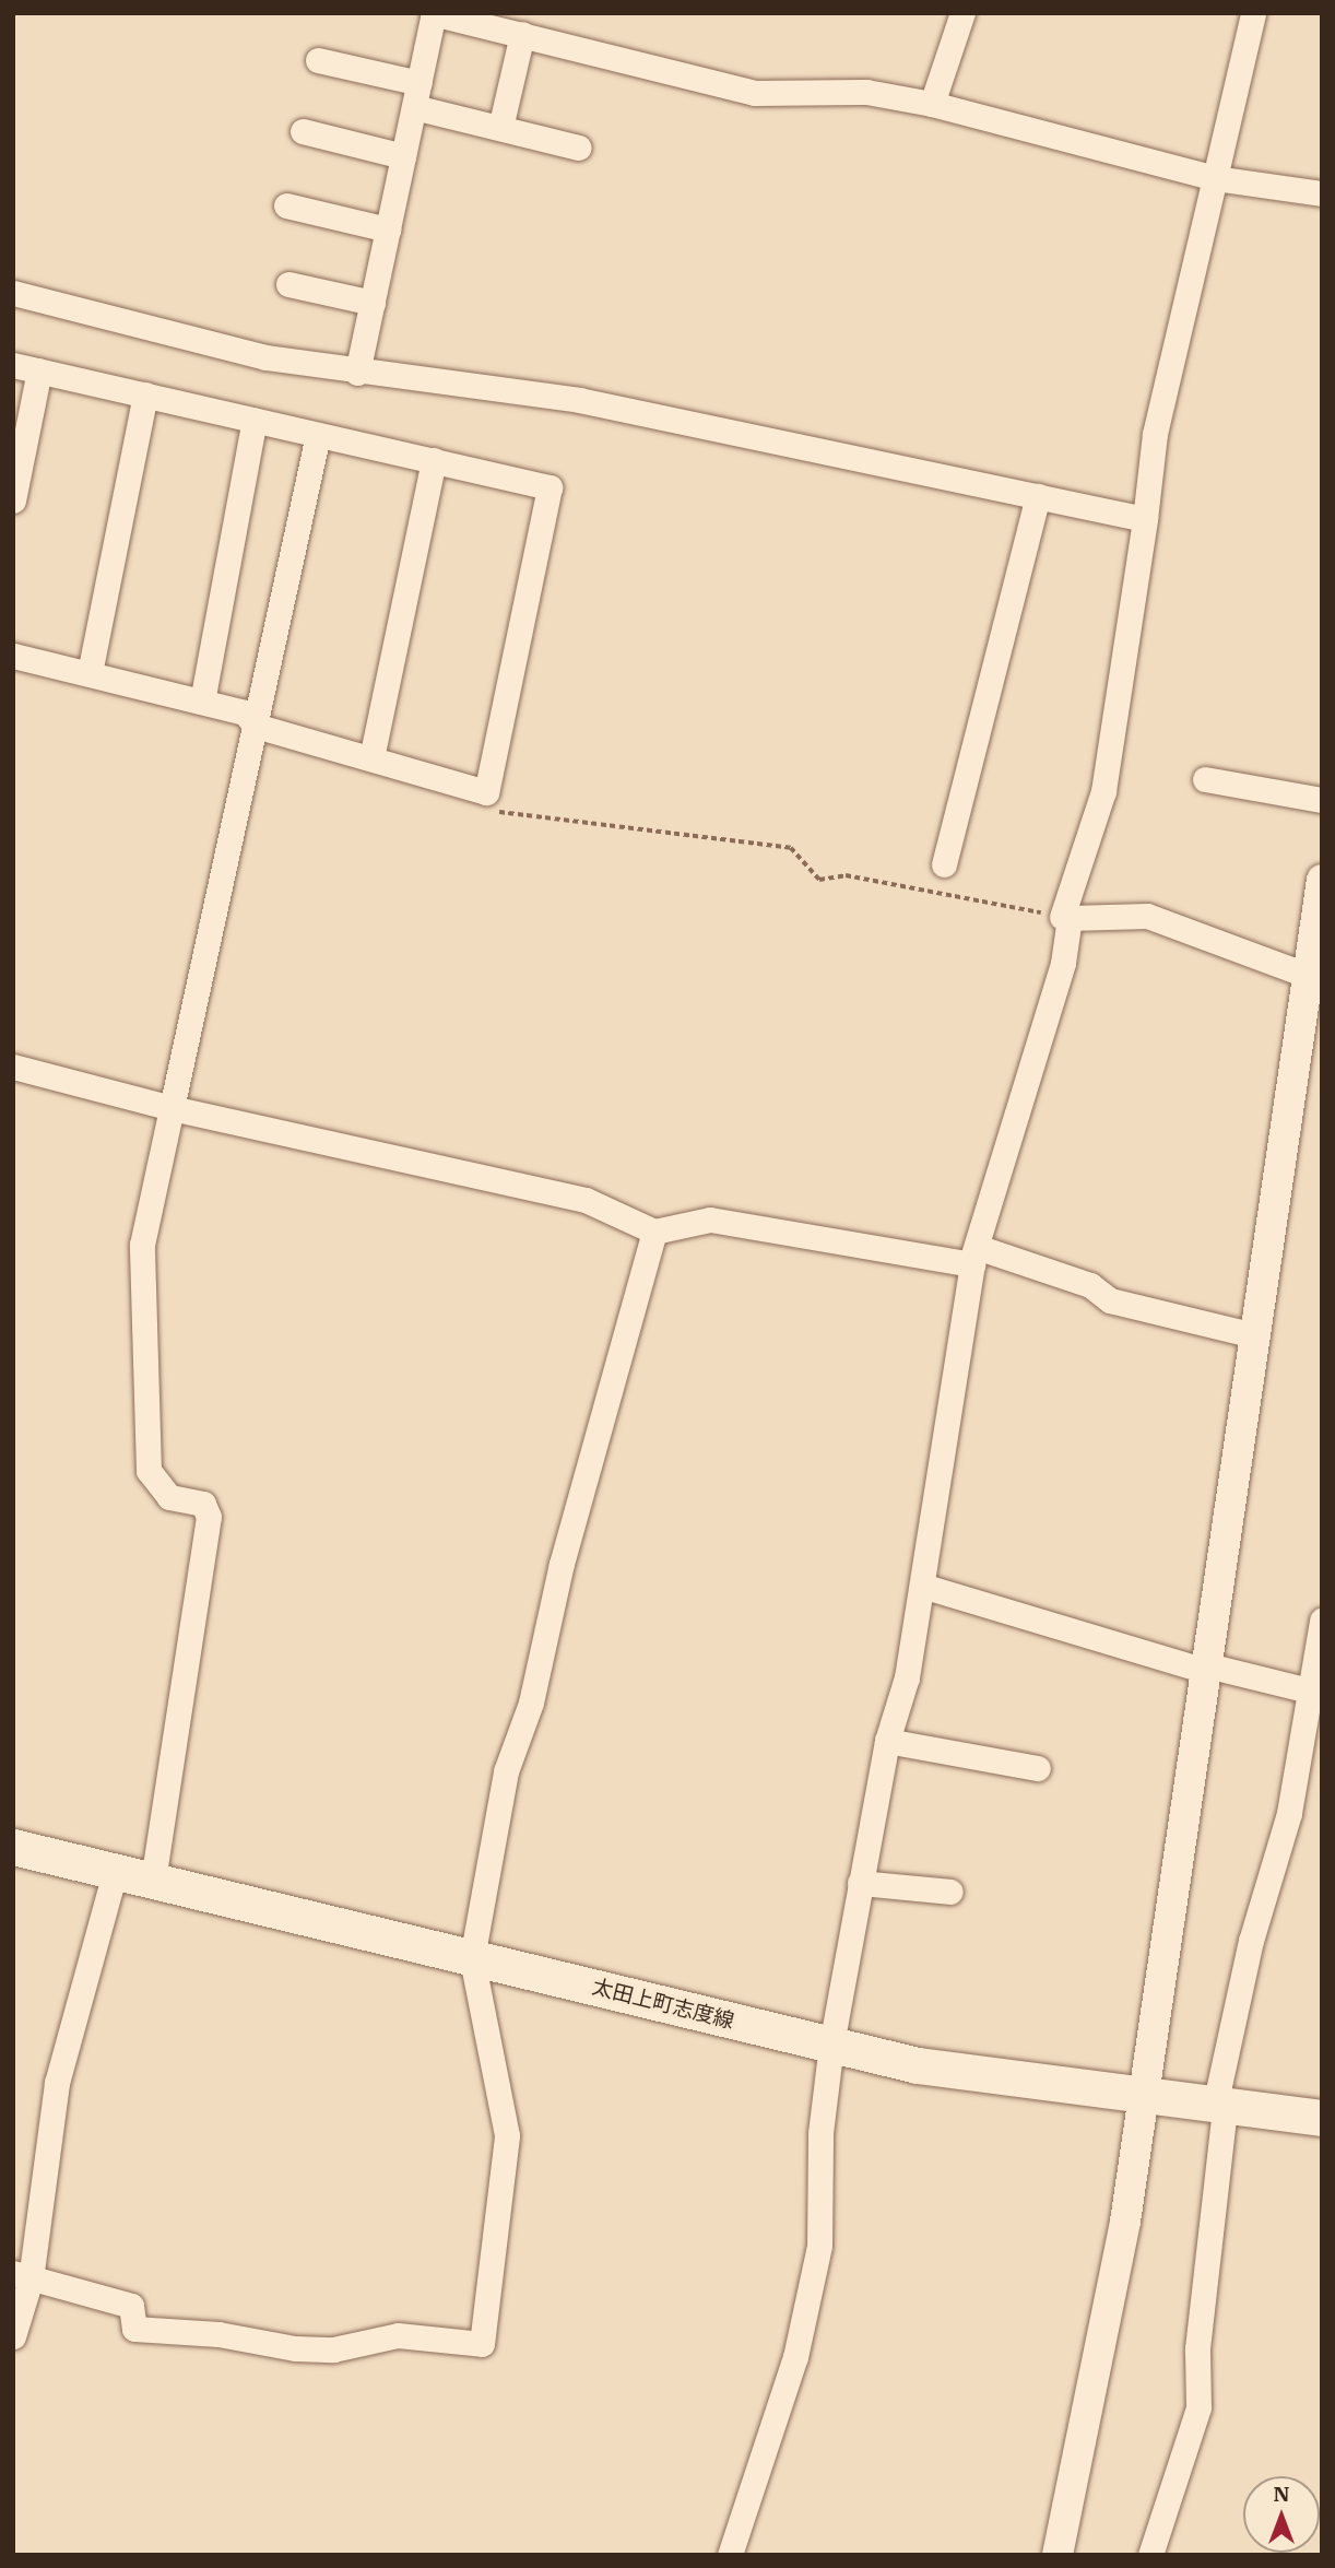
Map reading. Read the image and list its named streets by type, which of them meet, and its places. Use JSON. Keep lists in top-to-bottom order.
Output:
{
  "streets": {
    "main road": ["太田上町志度線"]
  },
  "north": "top"
}
